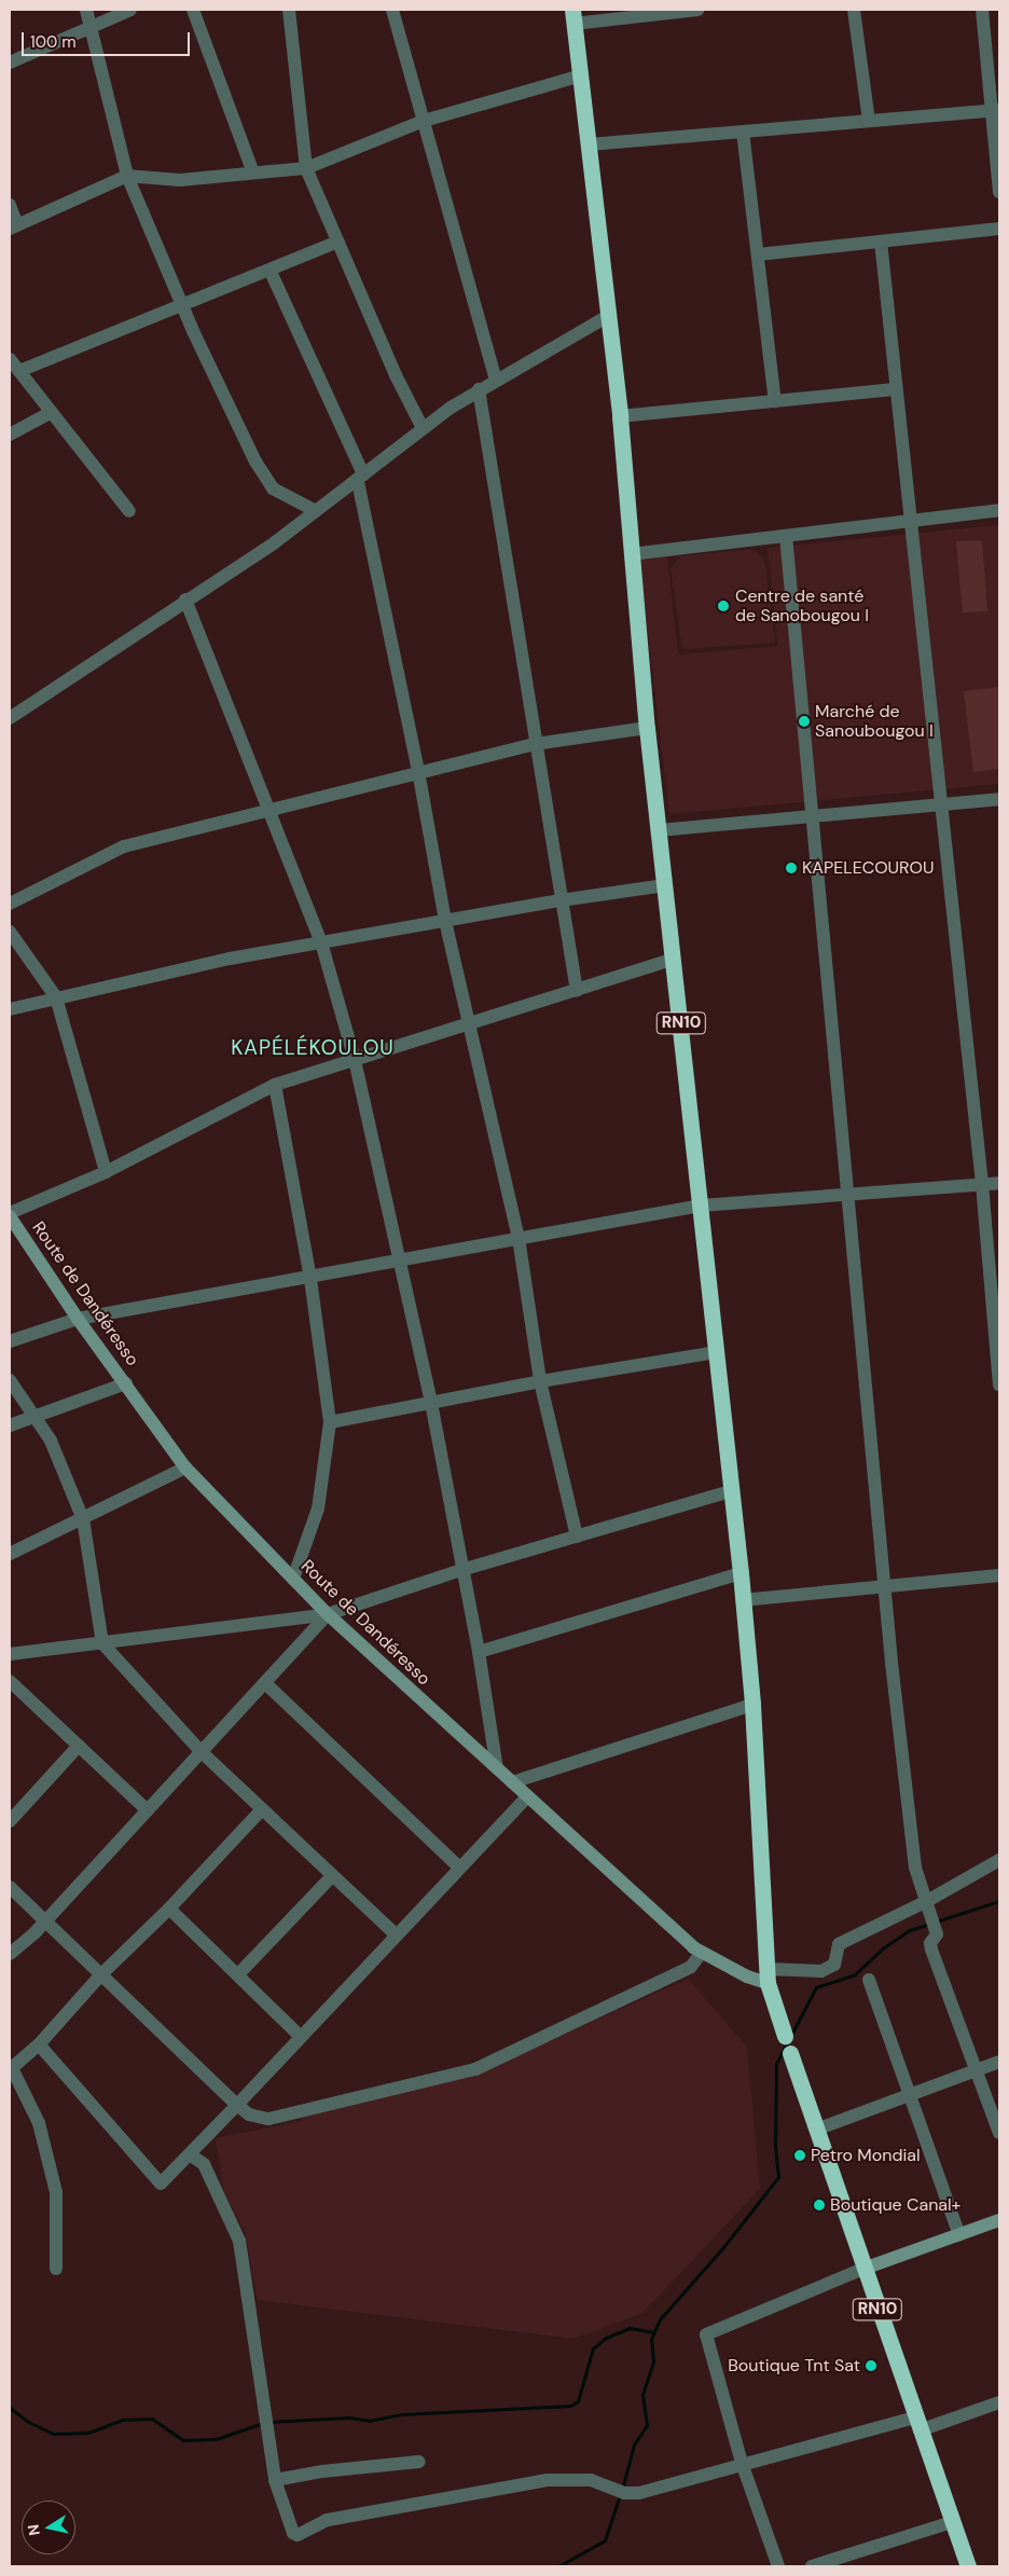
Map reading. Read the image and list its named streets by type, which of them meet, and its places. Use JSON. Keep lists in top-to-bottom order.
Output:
{
  "streets": {
    "highway": ["RN10"],
    "street": ["Route de Dandéresso"]
  },
  "crossings": [
    ["RN10", "Route de Dandéresso"]
  ],
  "districts": ["KAPÉLÉKOULOU"],
  "places": [
    "Centre de santé de Sanobougou I",
    "Marché de Sanoubougou I",
    "KAPELECOUROU",
    "Petro Mondial",
    "Boutique Canal+",
    "Boutique Tnt Sat"
  ],
  "scale_bar": "100 m",
  "north": "left"
}
